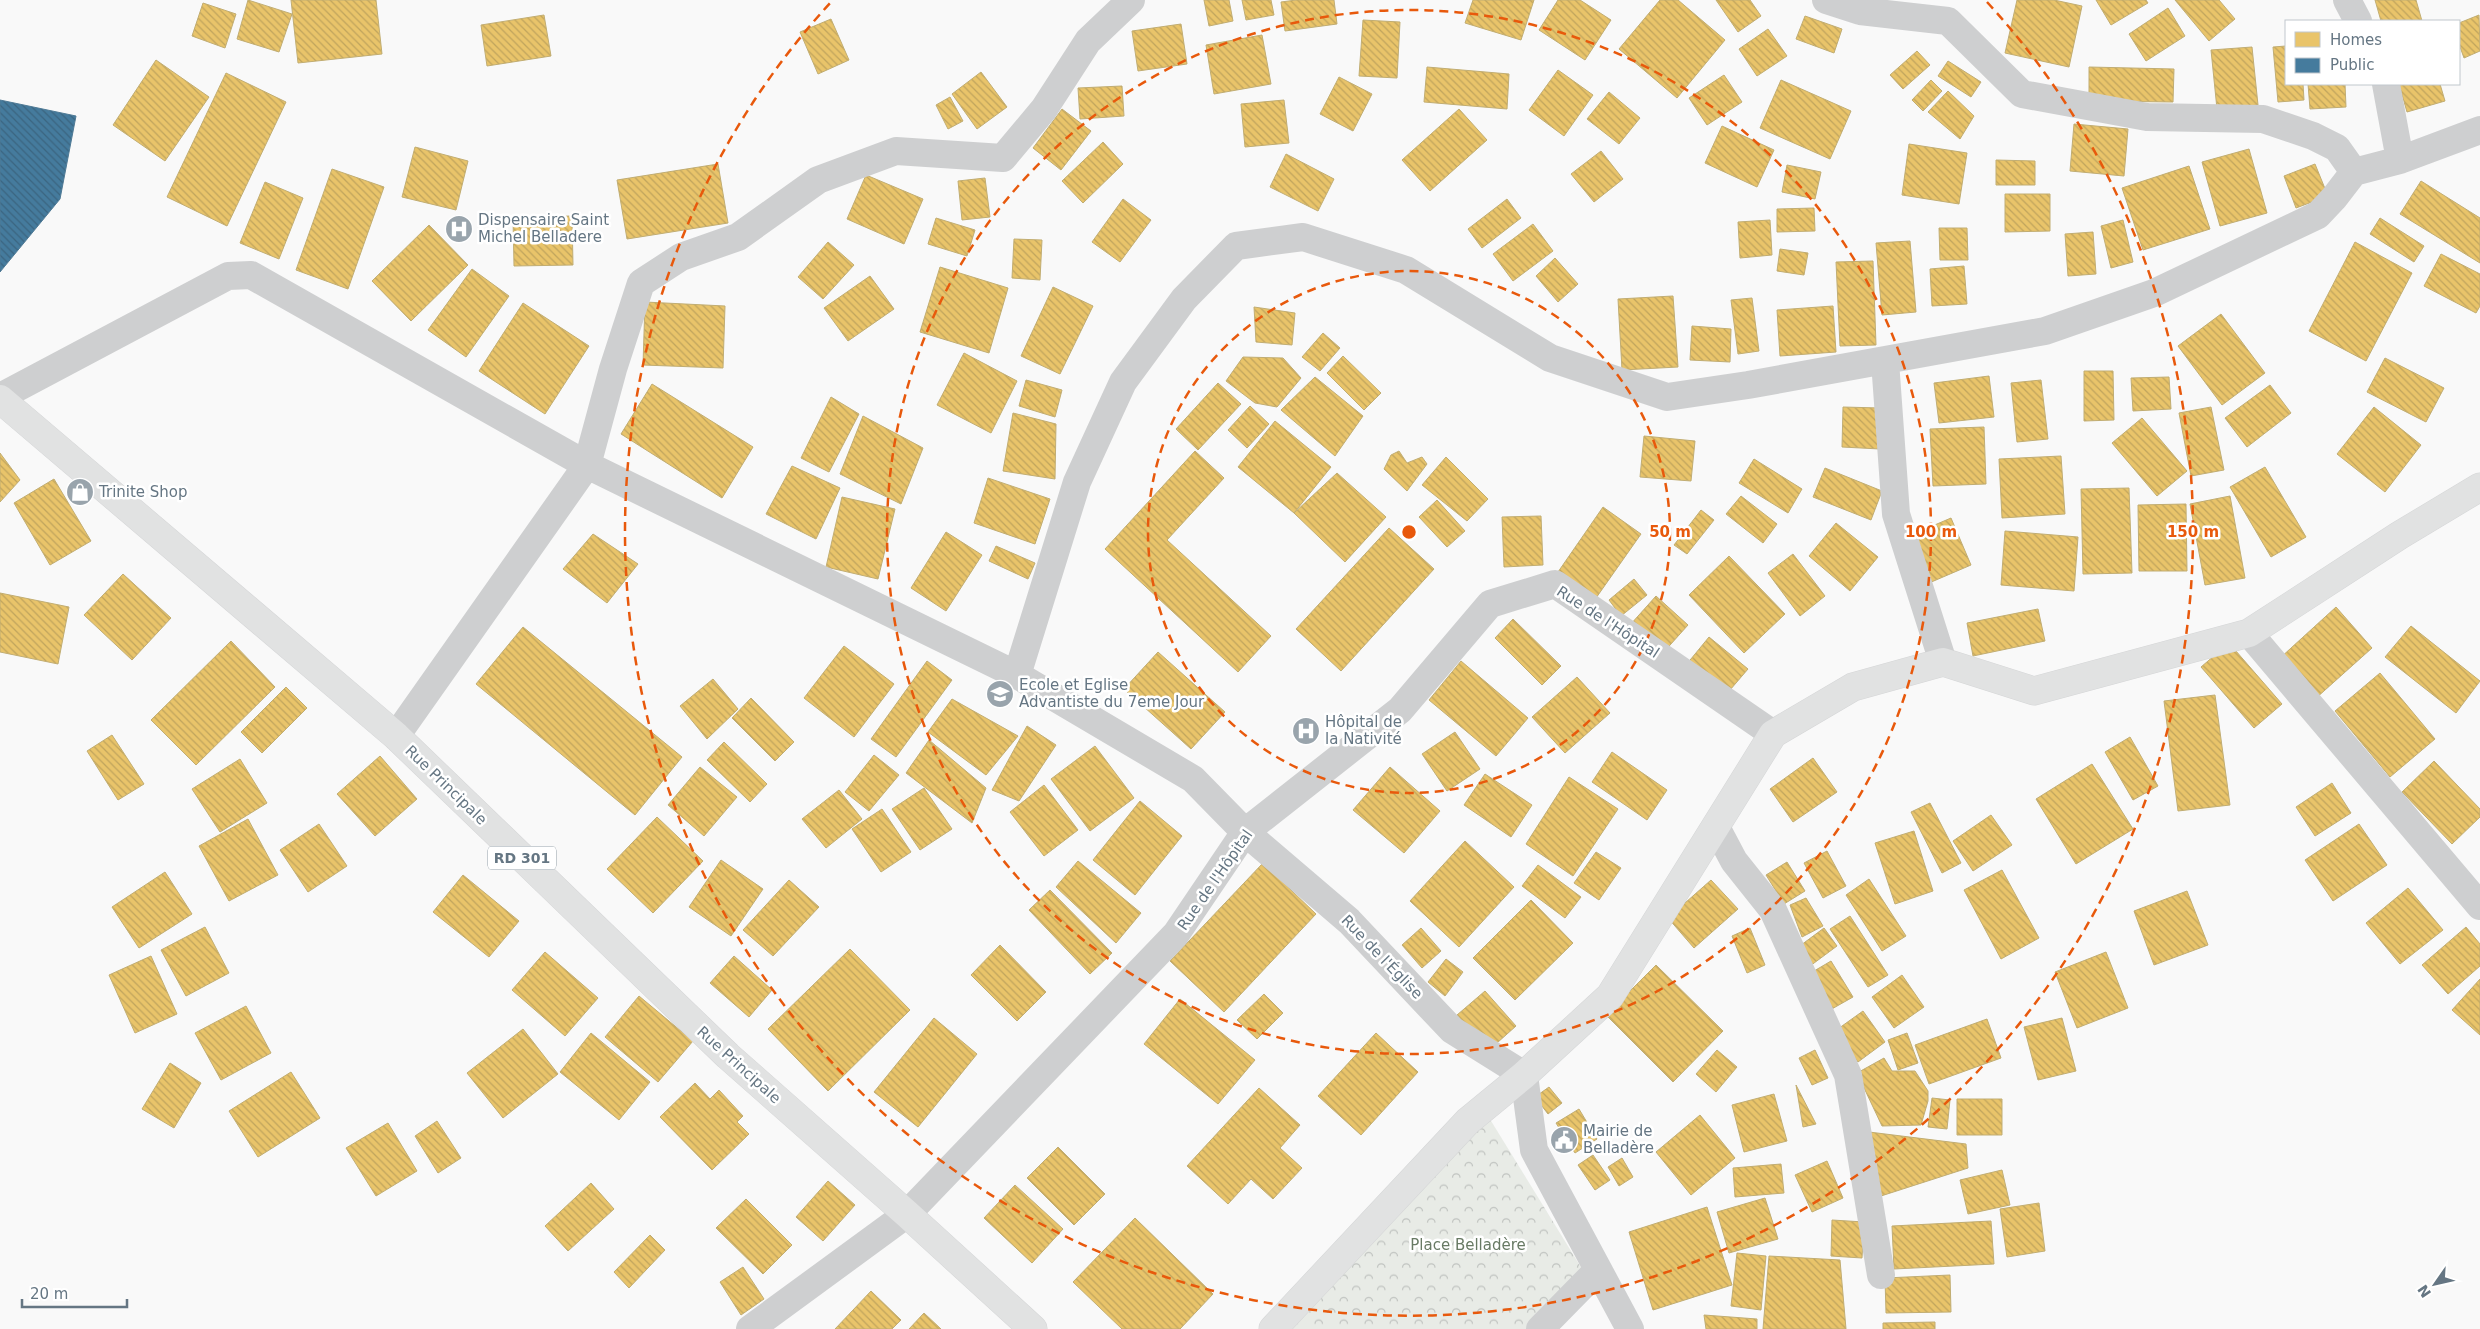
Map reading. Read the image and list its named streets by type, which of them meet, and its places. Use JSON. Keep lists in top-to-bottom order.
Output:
{
  "streets": {
    "street": [
      "Rue de l'Hôpital",
      "Rue Principale",
      "RD 301",
      "Rue de l'Église"
    ]
  },
  "crossings": [
    ["Rue de l'Hôpital", "Rue Principale"],
    ["Rue de l'Hôpital", "Rue de l'Église"],
    ["Rue Principale", "Rue de l'Église"]
  ],
  "parks": ["Place Belladère"],
  "places": {
    "hospital": ["Dispensaire Saint Michel Belladere", "Hôpital de la Nativité"],
    "shop": ["Trinite Shop"],
    "school or university": ["Ecole et Eglise Advantiste du 7eme Jour"],
    "public building": ["Mairie de Belladère"]
  },
  "legend": ["Homes", "Public"],
  "scale_bar": "20 m",
  "north": "bottom left",
  "rings": ["50 m", "100 m", "150 m"]
}
